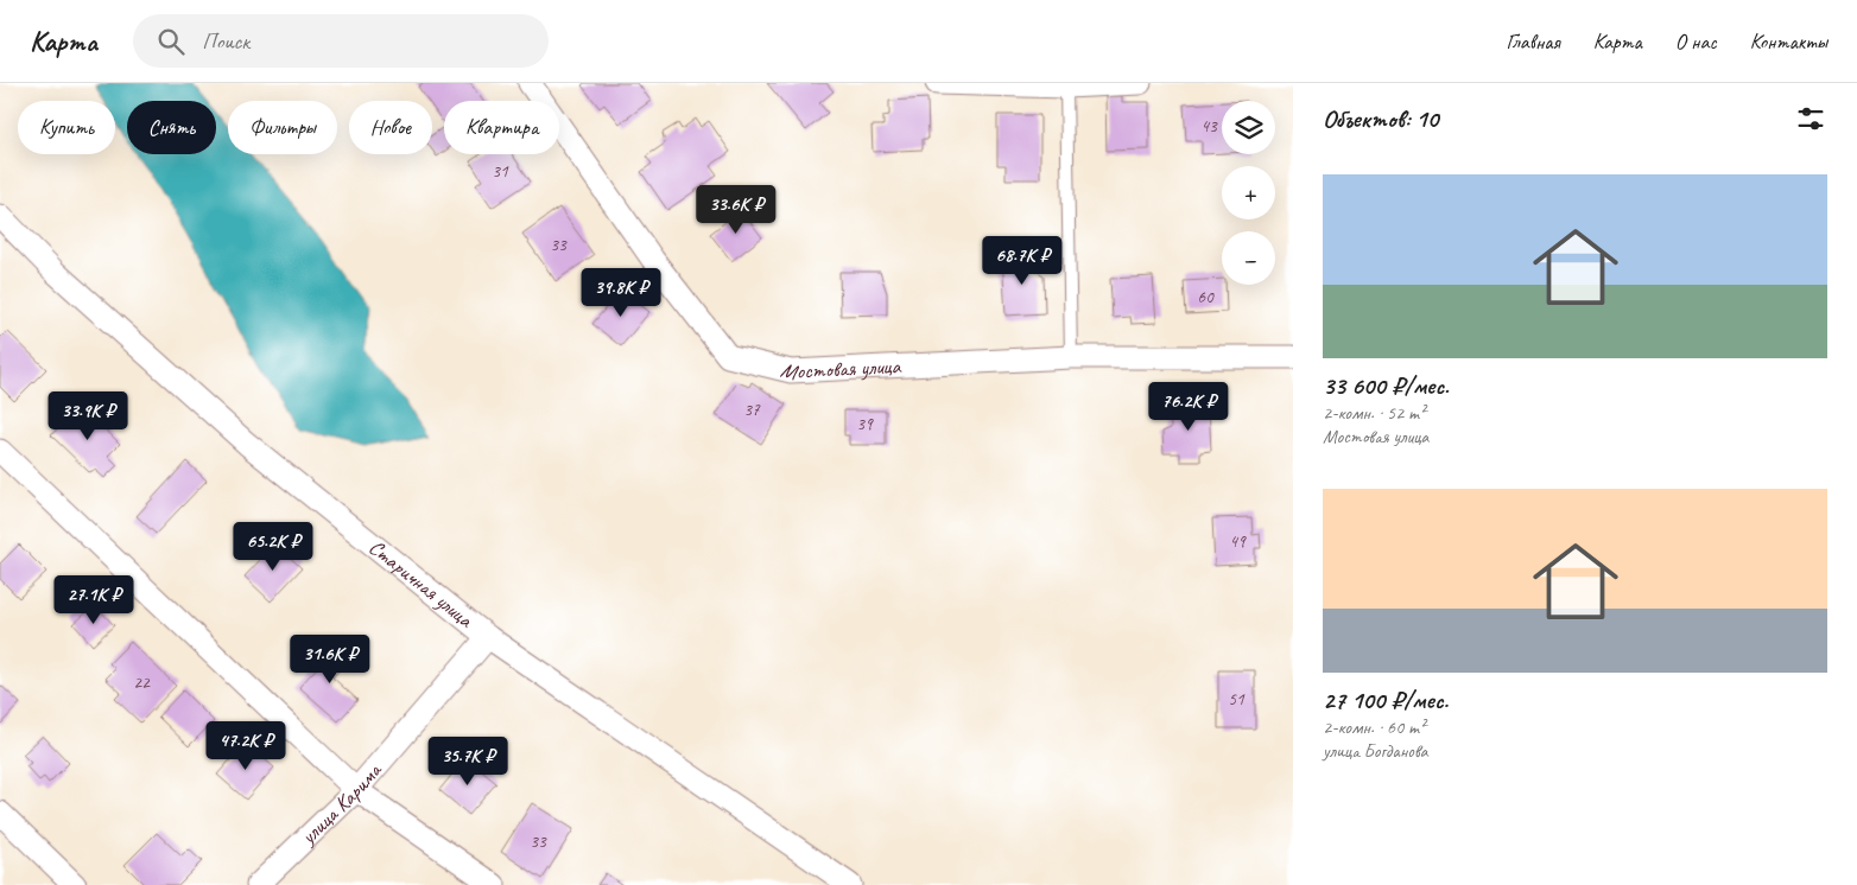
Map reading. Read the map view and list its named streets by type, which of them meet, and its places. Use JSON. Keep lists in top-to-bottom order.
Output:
{
  "streets": {
    "street": ["Мостовая улица", "Старичная улица", "улица Карима"]
  },
  "crossings": [
    ["Старичная улица", "улица Карима"]
  ],
  "house_numbers": [
    "43",
    "31",
    "33",
    "60",
    "37",
    "39",
    "49",
    "22",
    "51",
    "33"
  ],
  "page": {
    "header": "Карта",
    "search": "Поиск",
    "nav": [
      "Главная",
      "Карта",
      "О нас",
      "Контакты"
    ],
    "heading": "Объектов: 10",
    "map_buttons": ["+", "−"],
    "chip": [
      "Купить",
      "Снять",
      "Фильтры",
      "Новое",
      "Квартира"
    ],
    "list": [
      {
        "name": "33 600 ₽/мес.",
        "note": "2-комн. · 52 m² · Мостовая улица"
      },
      {
        "name": "27 100 ₽/мес.",
        "note": "2-комн. · 60 m² · улица Богданова"
      }
    ],
    "price": [
      "33.6K ₽",
      "68.7K ₽",
      "39.8K ₽",
      "76.2K ₽",
      "33.9K ₽",
      "65.2K ₽",
      "27.1K ₽",
      "31.6K ₽",
      "47.2K ₽",
      "35.7K ₽"
    ]
  }
}
